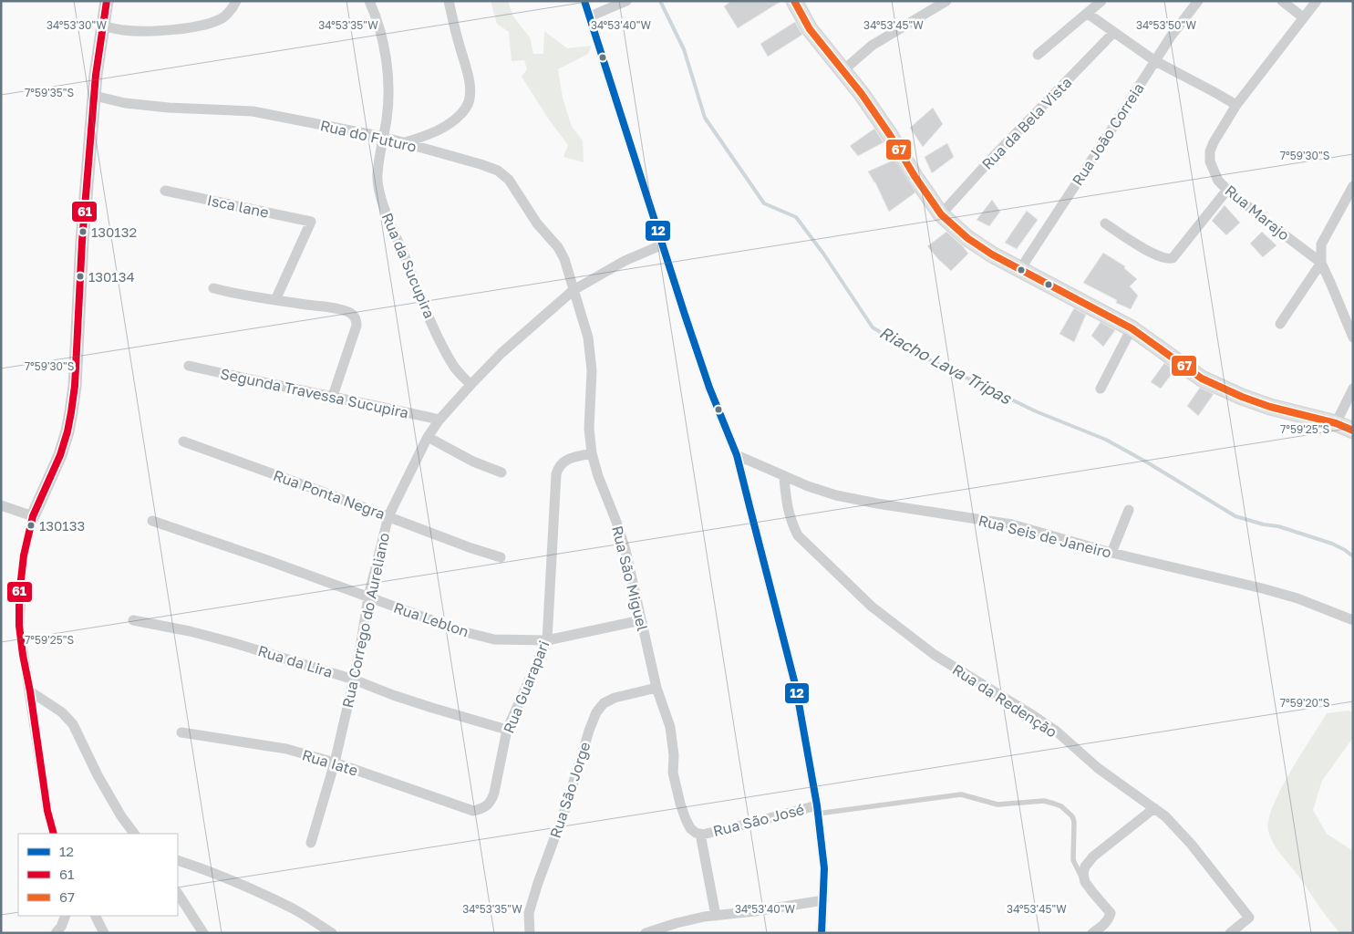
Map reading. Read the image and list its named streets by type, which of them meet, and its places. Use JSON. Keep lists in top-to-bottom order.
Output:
{
  "streets": {
    "street": [
      "Rua da Bela Vista",
      "Rua João Correia",
      "Rua do Futuro",
      "Isca lane",
      "Rua Marajo",
      "Rua da Sucupira",
      "Segunda Travessa Sucupira",
      "Rua Ponta Negra",
      "Rua Seis de Janeiro",
      "Rua São Miguel",
      "Rua Leblon",
      "Rua Corrego do Aureliano",
      "Rua da Lira",
      "Rua Guarapari",
      "Rua da Redenção",
      "Rua Iate",
      "Rua São Jorge",
      "Rua São José"
    ]
  },
  "crossings": [
    ["Rua do Futuro", "Rua da Sucupira"],
    ["Rua do Futuro", "Rua São Miguel"],
    ["Rua do Futuro", "Rua Corrego do Aureliano"],
    ["Rua da Sucupira", "Rua Corrego do Aureliano"],
    ["Segunda Travessa Sucupira", "Rua Corrego do Aureliano"],
    ["Rua Ponta Negra", "Rua Corrego do Aureliano"],
    ["Rua Seis de Janeiro", "Rua da Redenção"],
    ["Rua São Miguel", "Rua Leblon"],
    ["Rua São Miguel", "Rua Corrego do Aureliano"],
    ["Rua São Miguel", "Rua Guarapari"],
    ["Rua São Miguel", "Rua São Jorge"],
    ["Rua São Miguel", "Rua São José"],
    ["Rua Leblon", "Rua Corrego do Aureliano"],
    ["Rua Leblon", "Rua Guarapari"],
    ["Rua Corrego do Aureliano", "Rua da Lira"],
    ["Rua Corrego do Aureliano", "Rua Iate"],
    ["Rua da Lira", "Rua Guarapari"],
    ["Rua Guarapari", "Rua Iate"]
  ],
  "water": ["Riacho Lava Tripas"],
  "places": ["130132", "130134", "130133"],
  "lines": ["transit line 12", "transit line 61", "transit line 67"],
  "legend": ["12", "61", "67"],
  "coordinates": [
    "34°53'30\"W",
    "34°53'35\"W",
    "34°53'40\"W",
    "34°53'45\"W",
    "34°53'50\"W",
    "7°59'35\"S",
    "7°59'30\"S",
    "7°59'25\"S",
    "7°59'20\"S"
  ]
}
